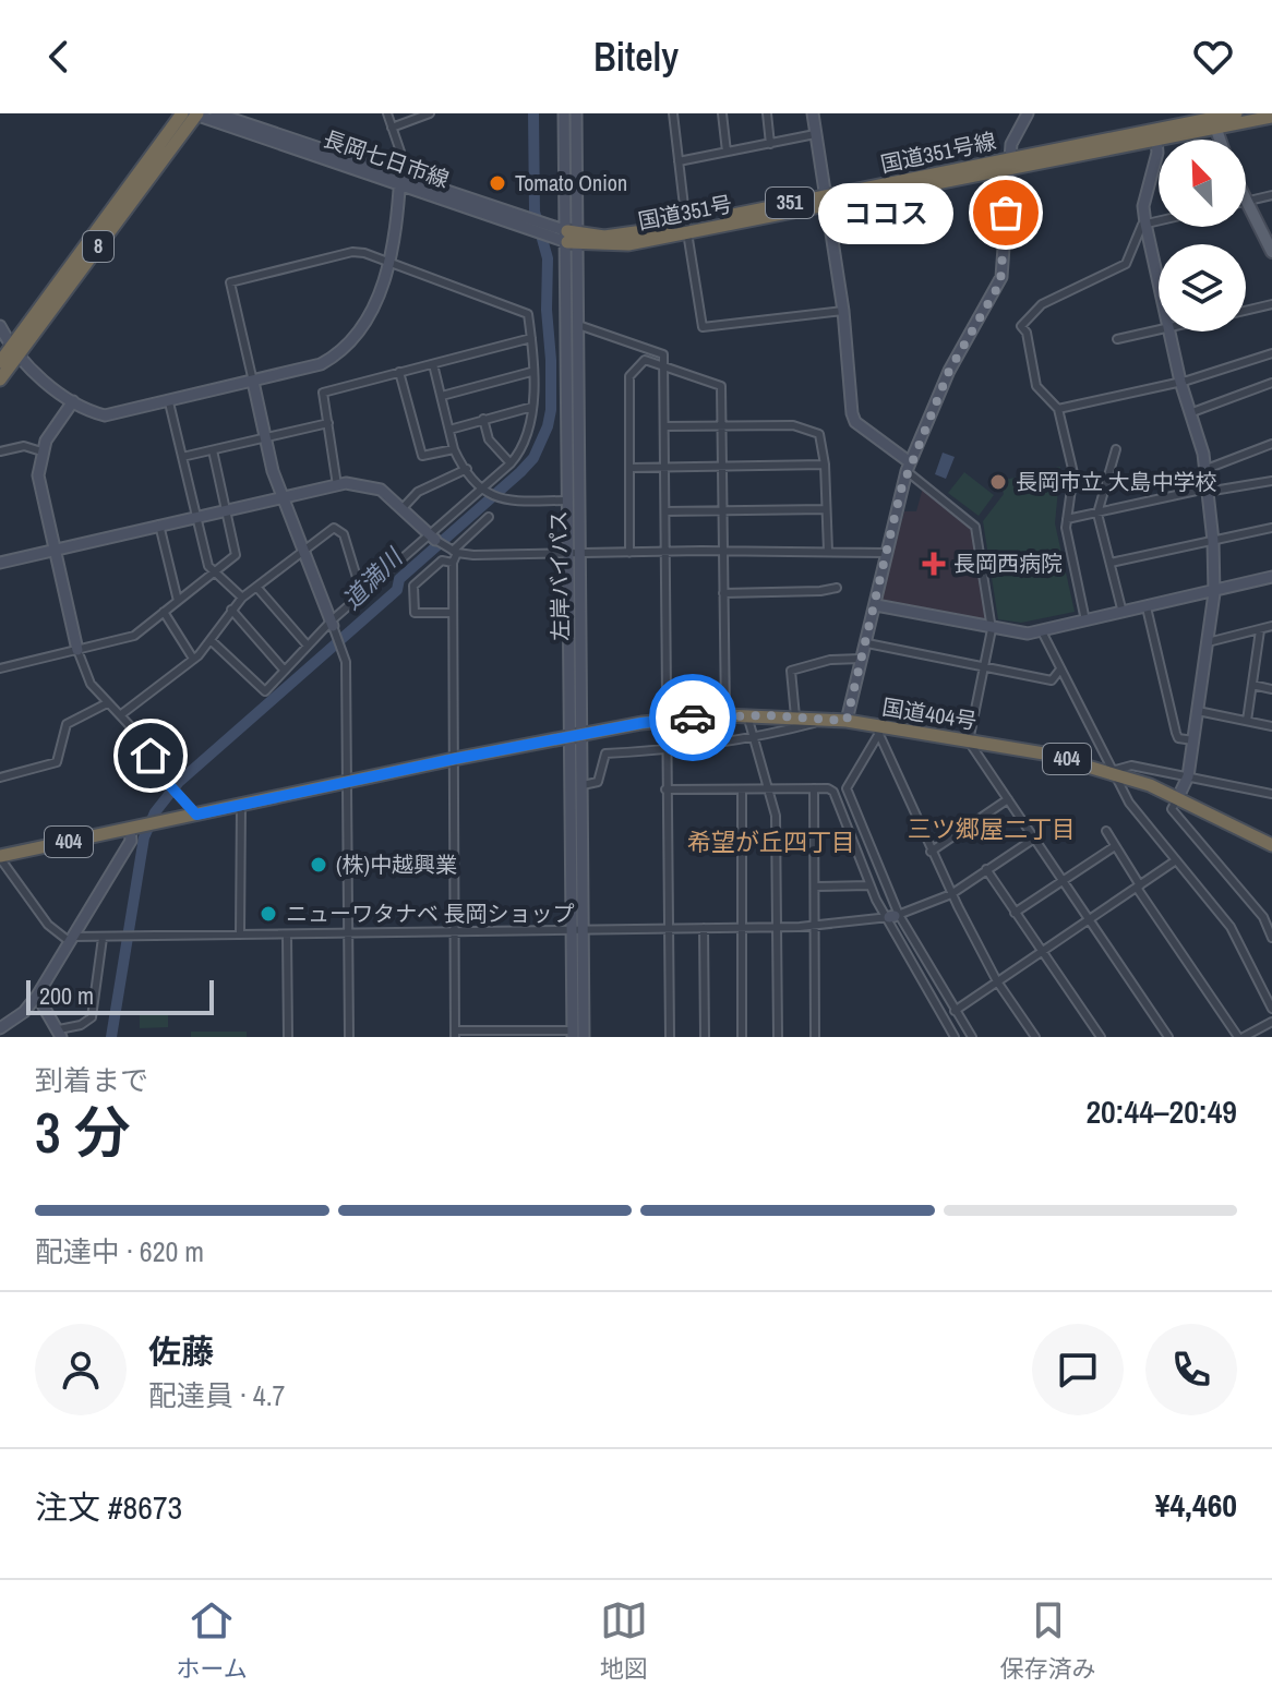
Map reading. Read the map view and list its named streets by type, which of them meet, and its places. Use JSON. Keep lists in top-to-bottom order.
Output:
{
  "streets": {
    "highway": [
      "国道351号線",
      "351",
      "国道351号",
      "8",
      "国道404号",
      "404"
    ],
    "street": ["長岡七日市線", "左岸バイパス"]
  },
  "crossings": [
    ["国道351号線", "国道351号"],
    ["長岡七日市線", "国道351号"],
    ["長岡七日市線", "8"],
    ["長岡七日市線", "左岸バイパス"],
    ["国道351号", "左岸バイパス"],
    ["左岸バイパス", "国道404号"]
  ],
  "districts": ["三ツ郷屋二丁目", "希望が丘四丁目"],
  "water": ["道満川"],
  "places": {
    "other": [
      "Tomato Onion",
      "ココス",
      "長岡市立 大島中学校",
      "(株)中越興業",
      "ニューワタナベ 長岡ショップ"
    ],
    "health": ["長岡西病院"]
  },
  "scale_bar": "200 m",
  "north": "top left",
  "page": {
    "header": "Bitely",
    "bubble": "ココス",
    "scale": "200 m",
    "heading": ["3 分", "到着まで", "20:44–20:49"],
    "panel": [
      "佐藤",
      "配達員 · 4.7",
      "注文 #8673",
      "¥4,460"
    ],
    "bar": "配達中 · 620 m",
    "tabs": ["ホーム", "地図", "保存済み"]
  }
}
